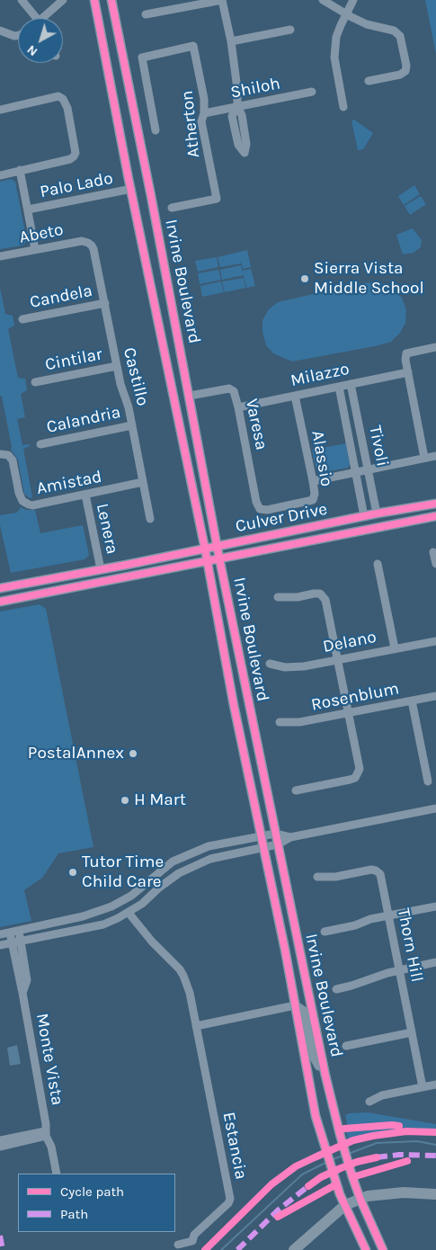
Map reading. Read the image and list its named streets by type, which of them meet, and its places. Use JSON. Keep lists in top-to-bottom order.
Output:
{
  "streets": {
    "main road": ["Irvine Boulevard", "Culver Drive"],
    "street": [
      "Shiloh",
      "Atherton",
      "Palo Lado",
      "Abeto",
      "Candela",
      "Cintilar",
      "Milazzo",
      "Castillo",
      "Calandria",
      "Varesa",
      "Tivoli",
      "Alassio",
      "Amistad",
      "Lenera",
      "Delano",
      "Rosenblum",
      "Thorn Hill",
      "Monte Vista",
      "Estancia"
    ]
  },
  "crossings": [
    ["Shiloh", "Atherton"],
    ["Palo Lado", "Irvine Boulevard"],
    ["Abeto", "Castillo"],
    ["Irvine Boulevard", "Varesa"],
    ["Irvine Boulevard", "Culver Drive"],
    ["Candela", "Castillo"],
    ["Cintilar", "Castillo"],
    ["Milazzo", "Varesa"],
    ["Milazzo", "Tivoli"],
    ["Milazzo", "Alassio"],
    ["Castillo", "Calandria"],
    ["Castillo", "Amistad"],
    ["Varesa", "Alassio"],
    ["Tivoli", "Culver Drive"],
    ["Amistad", "Lenera"],
    ["Culver Drive", "Lenera"]
  ],
  "places": [
    "Sierra Vista Middle School",
    "PostalAnnex",
    "H Mart",
    "Tutor Time Child Care"
  ],
  "legend": ["Cycle path", "Path"],
  "north": "bottom left"
}
